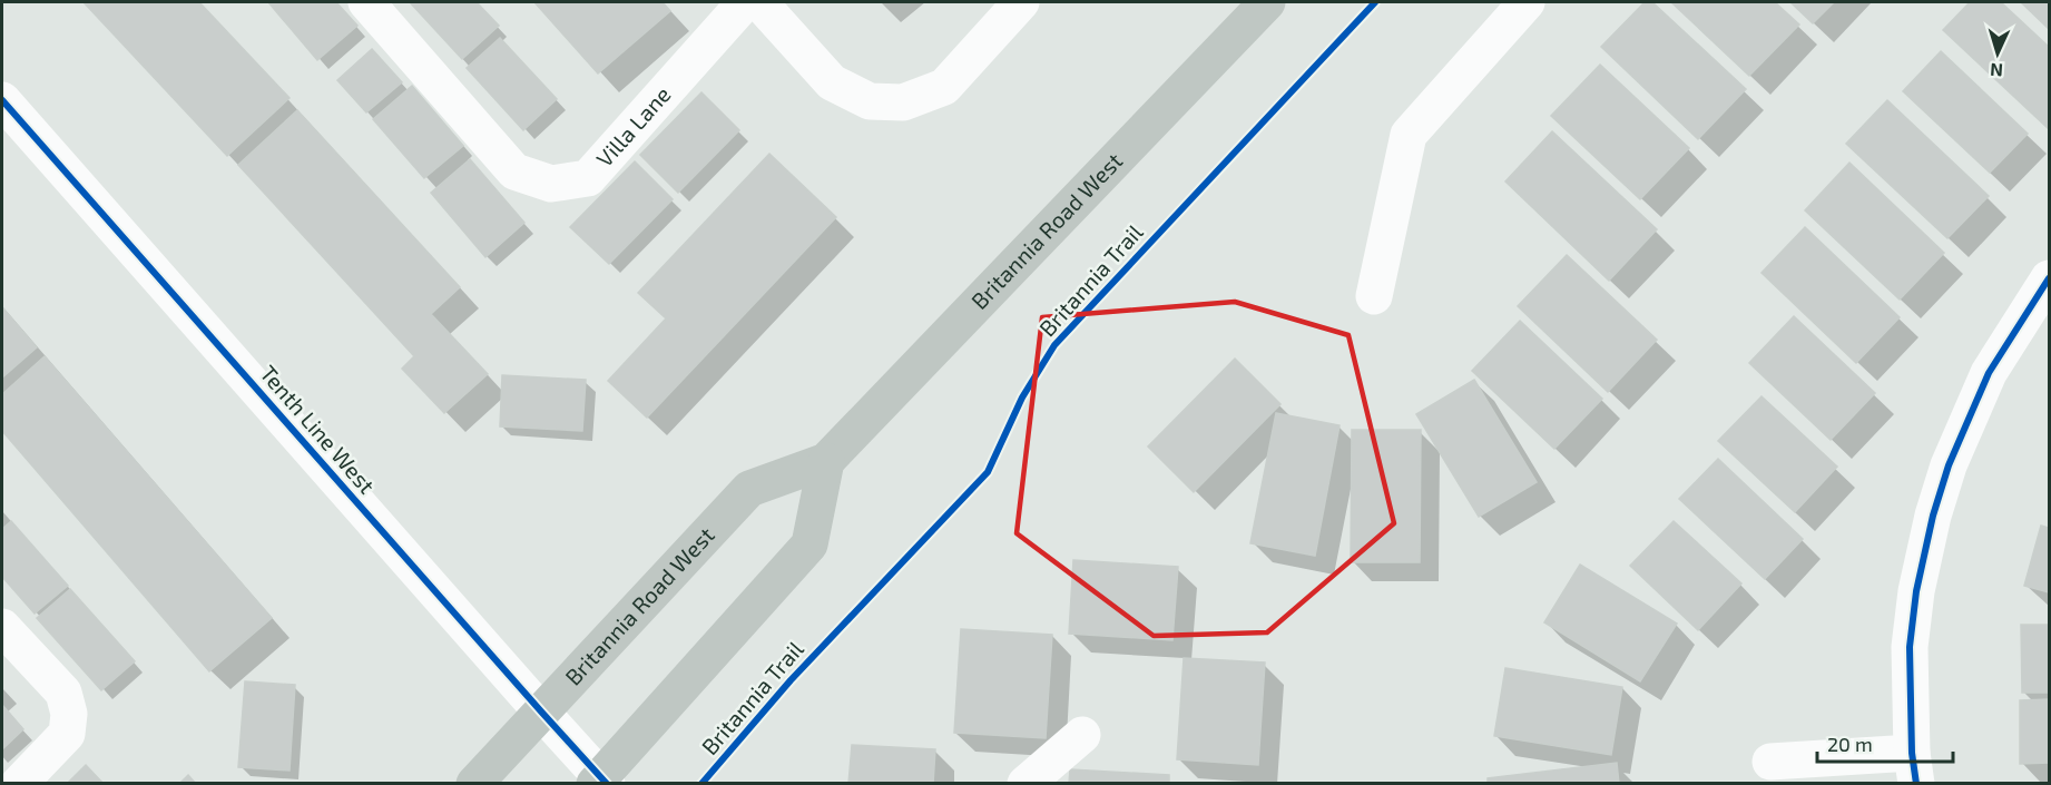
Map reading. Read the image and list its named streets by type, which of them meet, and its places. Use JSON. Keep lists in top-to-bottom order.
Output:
{
  "streets": {
    "main road": ["Britannia Road West"],
    "street": ["Villa Lane", "Tenth Line West"],
    "cycle path": ["Britannia Trail"]
  },
  "crossings": [
    ["Britannia Road West", "Tenth Line West"]
  ],
  "scale_bar": "20 m",
  "north": "bottom"
}
